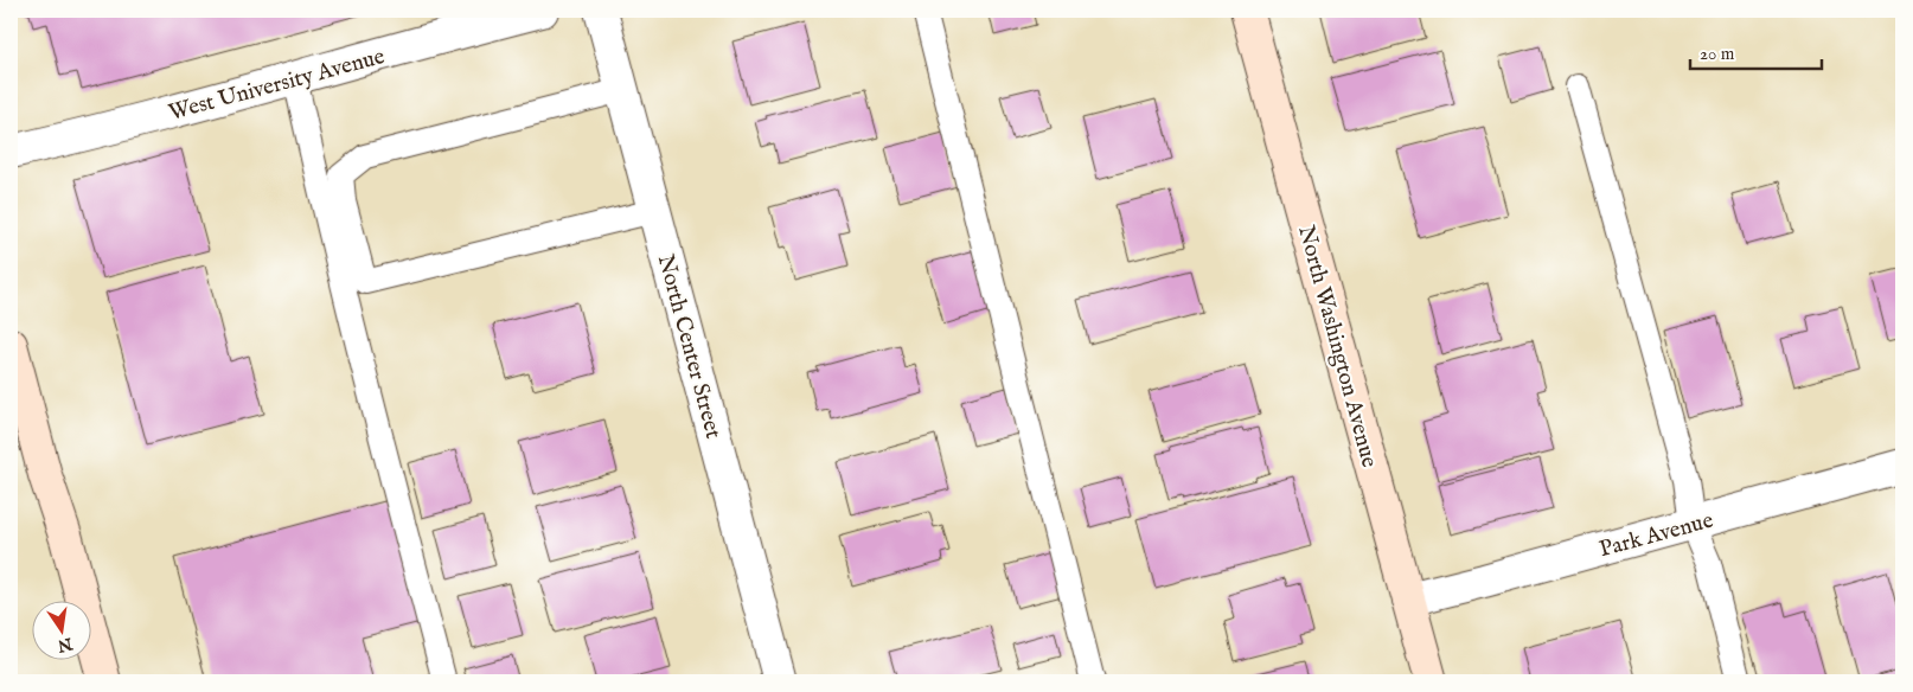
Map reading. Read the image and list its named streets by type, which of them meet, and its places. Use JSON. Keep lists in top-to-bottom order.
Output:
{
  "streets": {
    "street": [
      "West University Avenue",
      "North Center Street",
      "North Washington Avenue",
      "Park Avenue"
    ]
  },
  "crossings": [
    ["North Washington Avenue", "Park Avenue"]
  ],
  "scale_bar": "20 m",
  "north": "bottom"
}
